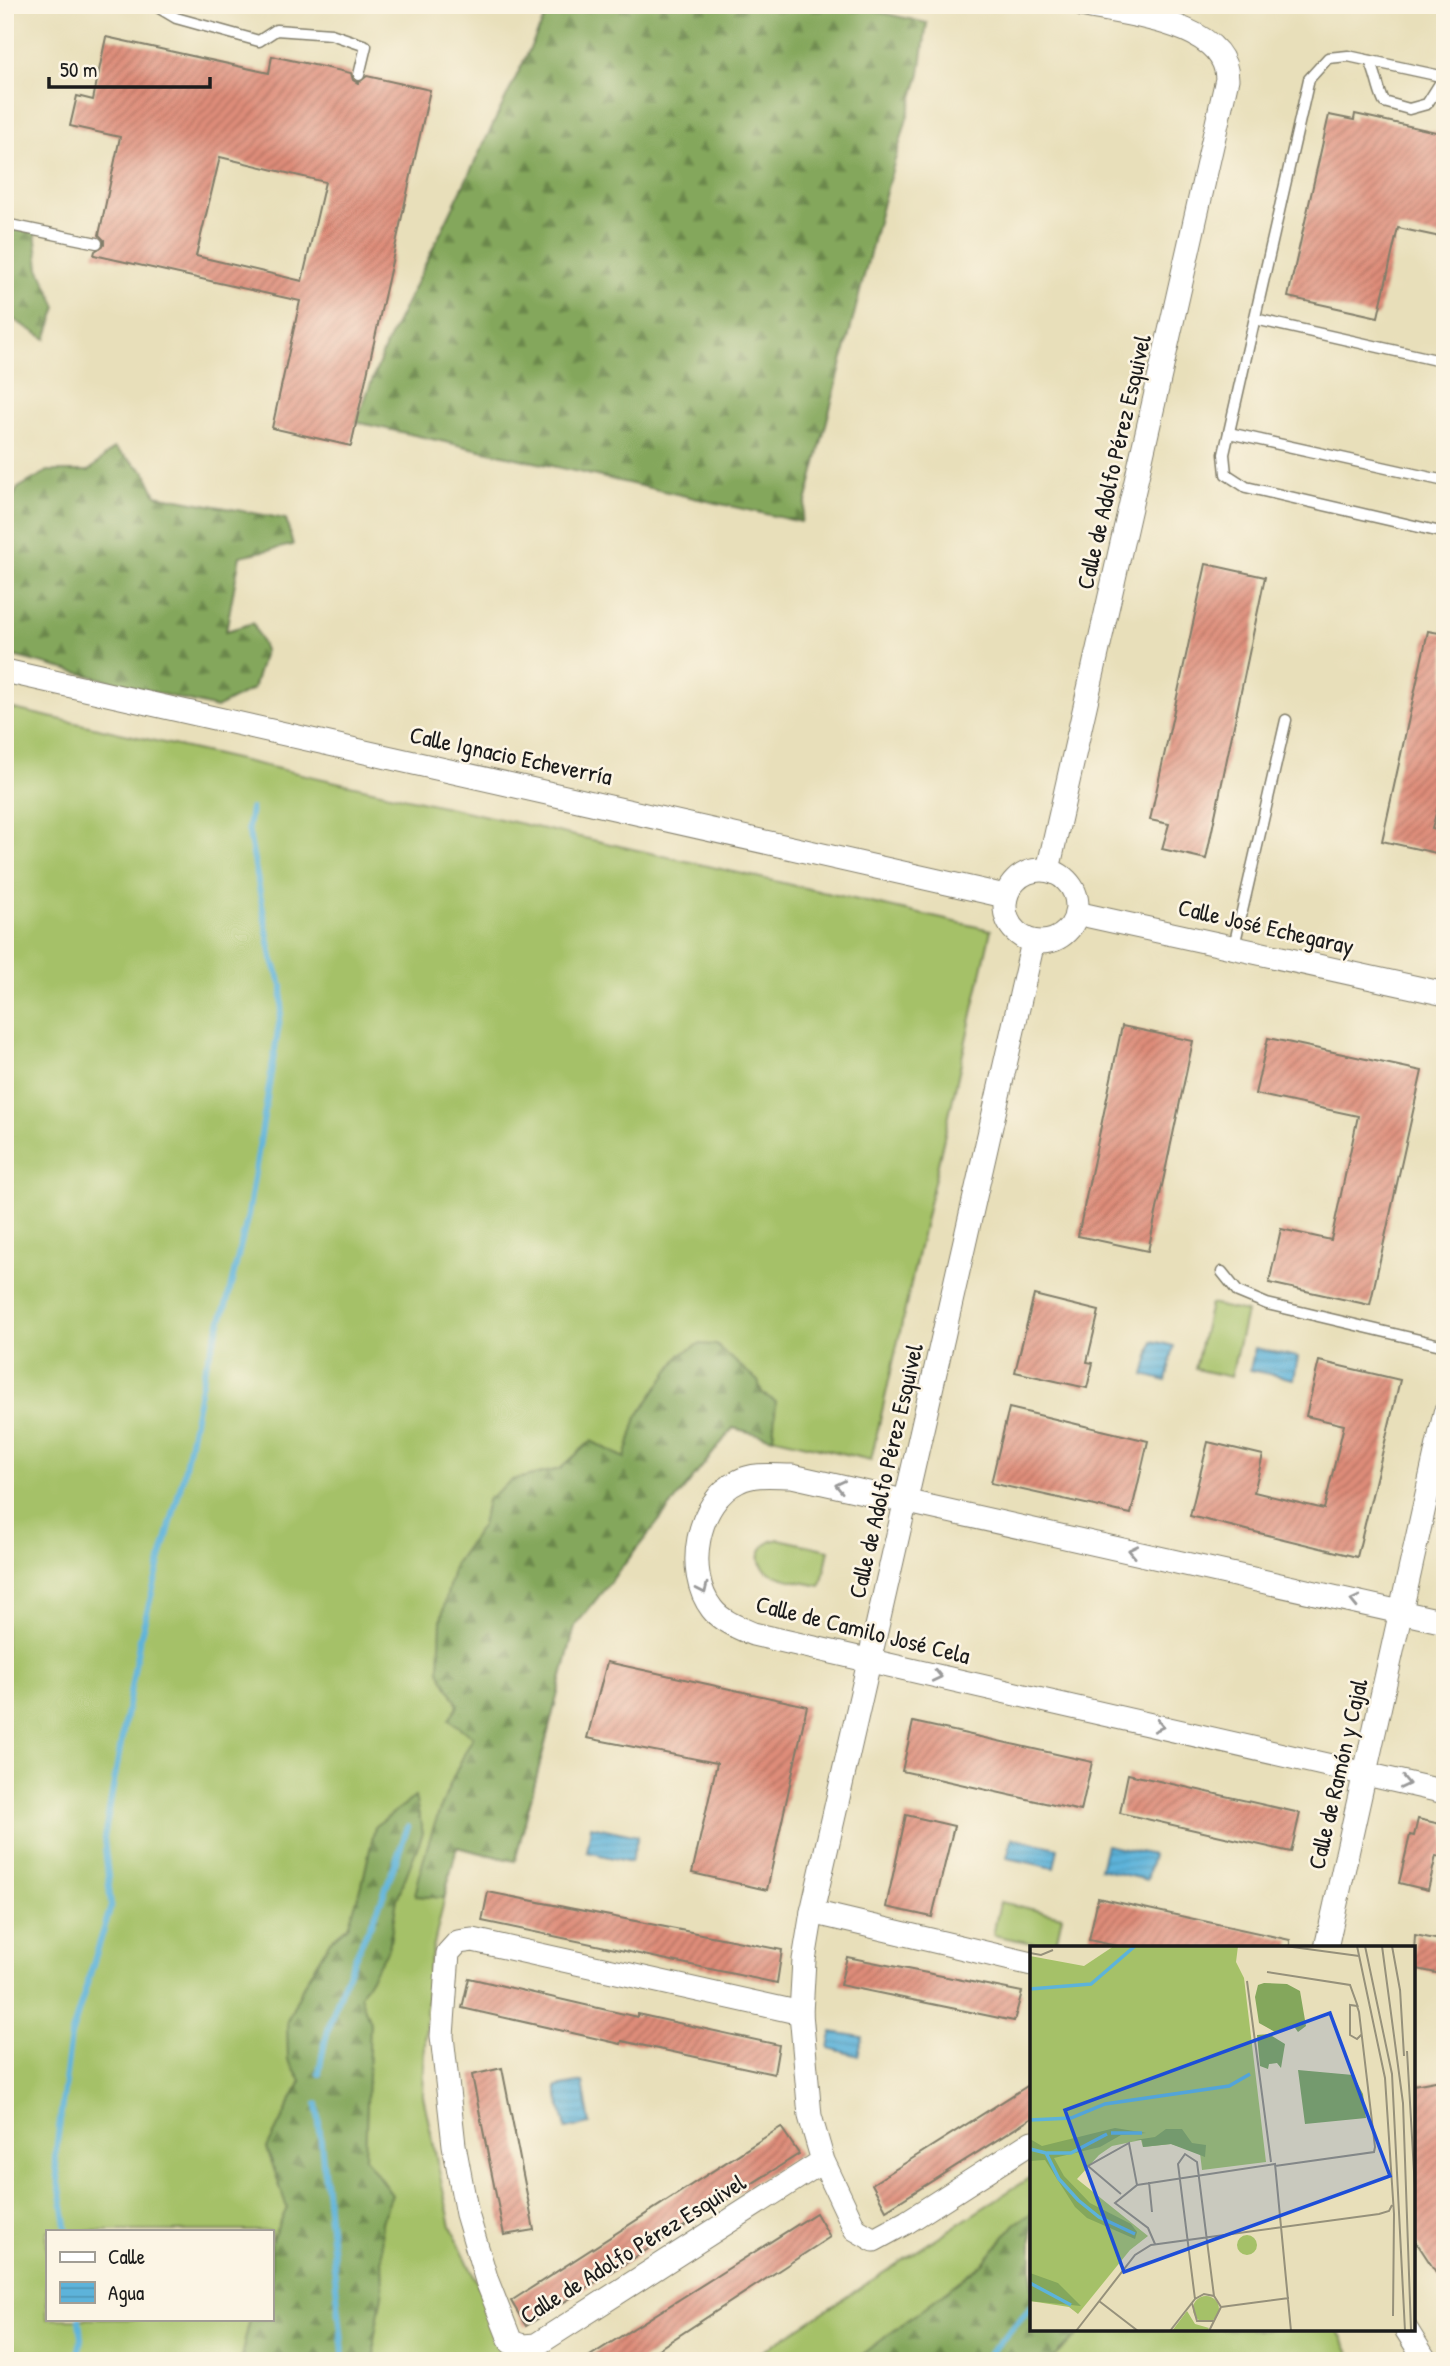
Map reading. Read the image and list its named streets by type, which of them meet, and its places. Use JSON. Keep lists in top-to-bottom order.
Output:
{
  "streets": {
    "street": [
      "Calle de Adolfo Pérez Esquivel",
      "Calle Ignacio Echeverría",
      "Calle José Echegaray",
      "Calle de Camilo José Cela",
      "Calle de Ramón y Cajal"
    ]
  },
  "crossings": [
    ["Calle de Adolfo Pérez Esquivel", "Calle Ignacio Echeverría"],
    ["Calle de Adolfo Pérez Esquivel", "Calle José Echegaray"],
    ["Calle de Adolfo Pérez Esquivel", "Calle de Camilo José Cela"],
    ["Calle Ignacio Echeverría", "Calle José Echegaray"],
    ["Calle de Camilo José Cela", "Calle de Ramón y Cajal"]
  ],
  "legend": ["Calle", "Agua"],
  "scale_bar": "50 m"
}
